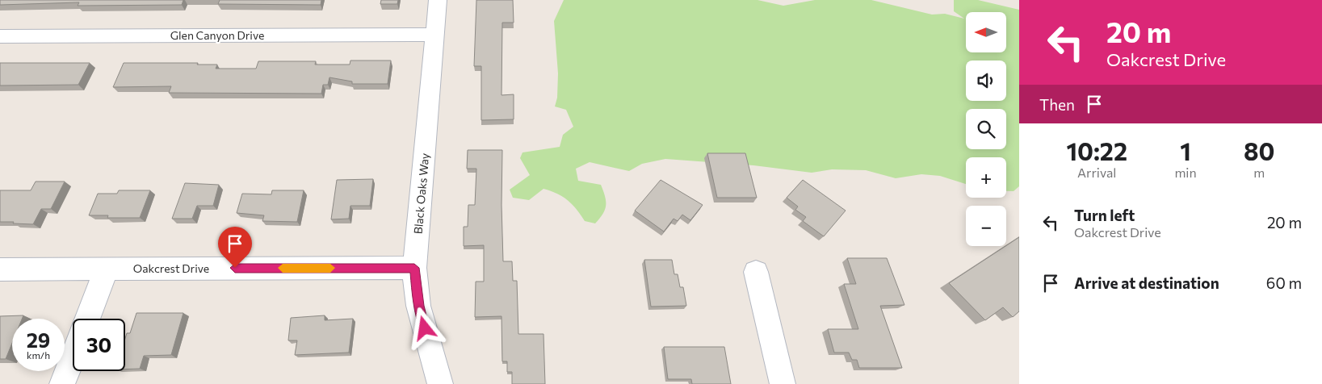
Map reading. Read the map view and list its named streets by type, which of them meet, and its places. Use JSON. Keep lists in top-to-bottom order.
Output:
{
  "streets": {
    "street": ["Glen Canyon Drive", "Black Oaks Way", "Oakcrest Drive"]
  },
  "crossings": [
    ["Glen Canyon Drive", "Black Oaks Way"],
    ["Black Oaks Way", "Oakcrest Drive"]
  ],
  "north": "left",
  "page": {
    "turn": ["20 m", "Oakcrest Drive"],
    "map_buttons": ["+", "−"],
    "then": "Then",
    "eta": [
      "10:22",
      "Arrival",
      "1",
      "min",
      "80",
      "m"
    ],
    "list": [
      {
        "name": "Turn left",
        "note": "Oakcrest Drive",
        "value": "20 m"
      },
      {
        "name": "Arrive at destination",
        "value": "60 m"
      }
    ],
    "speed": "29 km/h",
    "limit": "30"
  }
}
